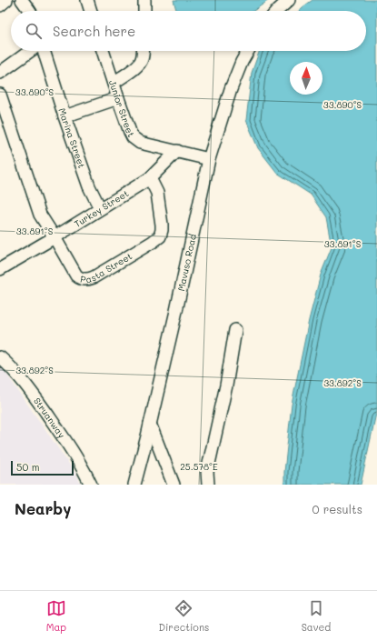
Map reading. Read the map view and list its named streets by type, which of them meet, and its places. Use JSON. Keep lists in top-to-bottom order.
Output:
{
  "streets": {
    "street": [
      "Junior Street",
      "Marina Street",
      "Turkey Street",
      "Mavuso Road",
      "Pasta Street",
      "Struanway"
    ]
  },
  "crossings": [
    ["Junior Street", "Turkey Street"],
    ["Junior Street", "Mavuso Road"],
    ["Marina Street", "Turkey Street"],
    ["Turkey Street", "Pasta Street"]
  ],
  "scale_bar": "50 m",
  "north": "top",
  "page": {
    "search": "Search here",
    "scale": "50 m",
    "heading": ["Nearby", "0 results"],
    "nav": ["Map", "Directions", "Saved"]
  },
  "coordinates": [
    "33.890°S",
    "33.891°S",
    "33.892°S",
    "25.578°E"
  ]
}
